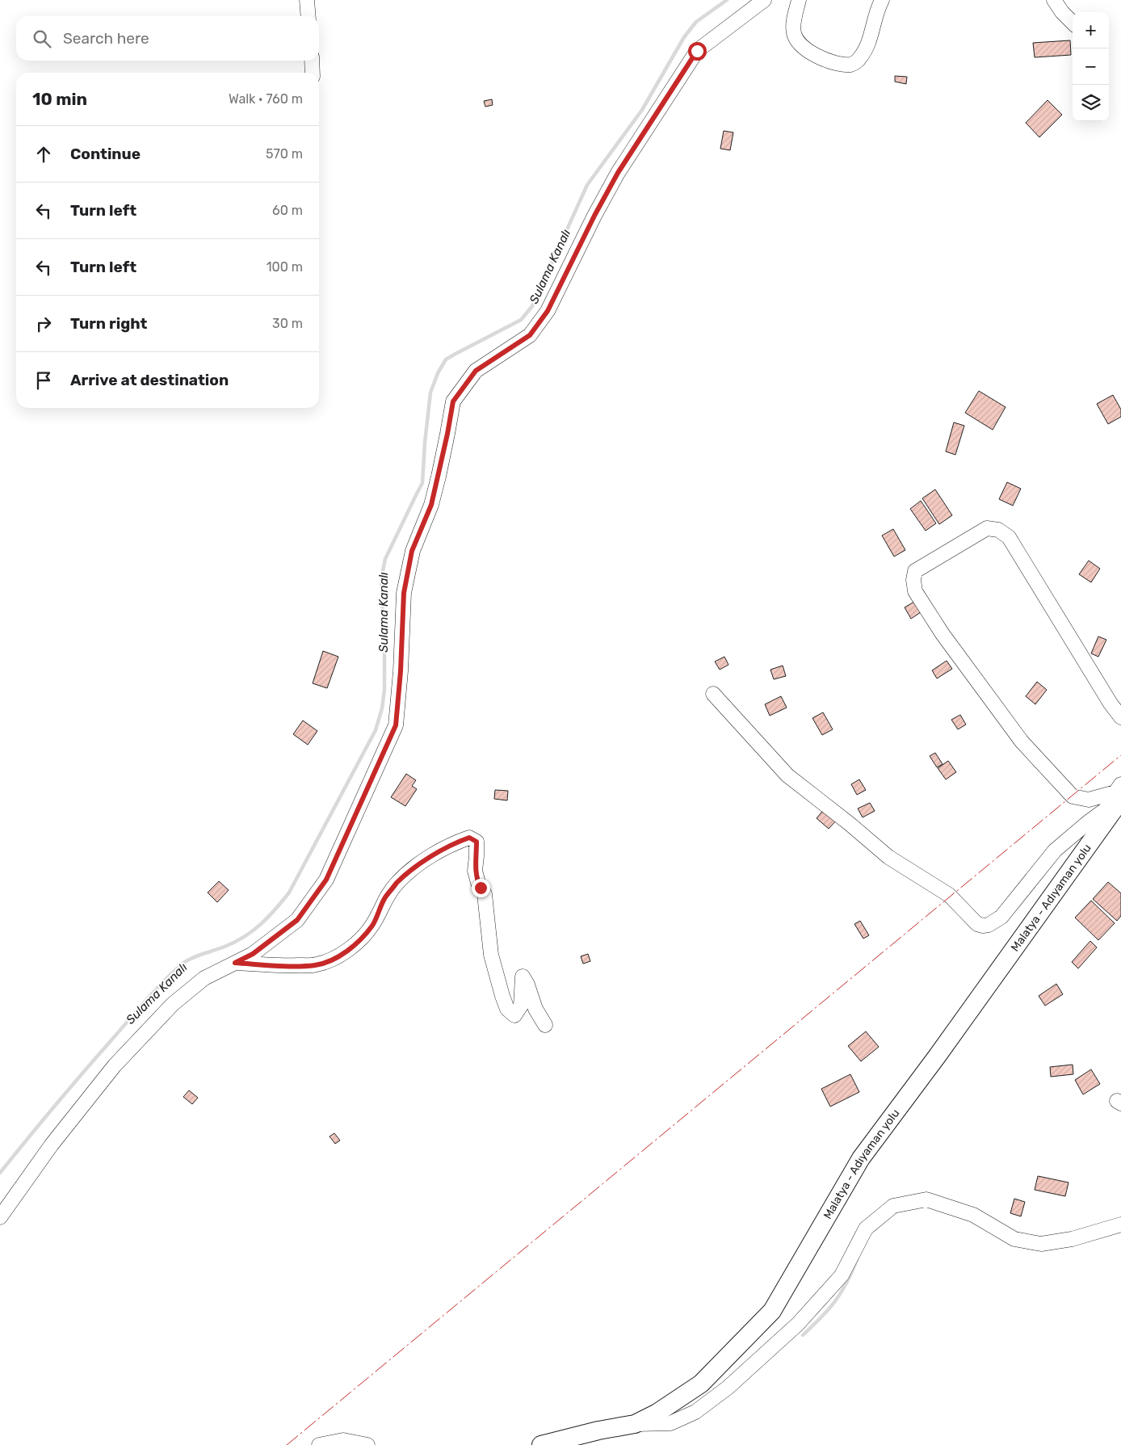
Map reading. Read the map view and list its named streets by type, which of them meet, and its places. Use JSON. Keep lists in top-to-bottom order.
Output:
{
  "streets": {
    "main road": ["Malatya - Adıyaman yolu"]
  },
  "water": ["Sulama Kanalı"],
  "page": {
    "map_buttons": ["+", "−"],
    "search": "Search here",
    "heading": ["10 min", "Walk · 760 m"],
    "list": [
      ["Continue", "570 m"],
      ["Turn left", "60 m"],
      ["Turn left", "100 m"],
      ["Turn right", "30 m"],
      "Arrive at destination"
    ]
  }
}
